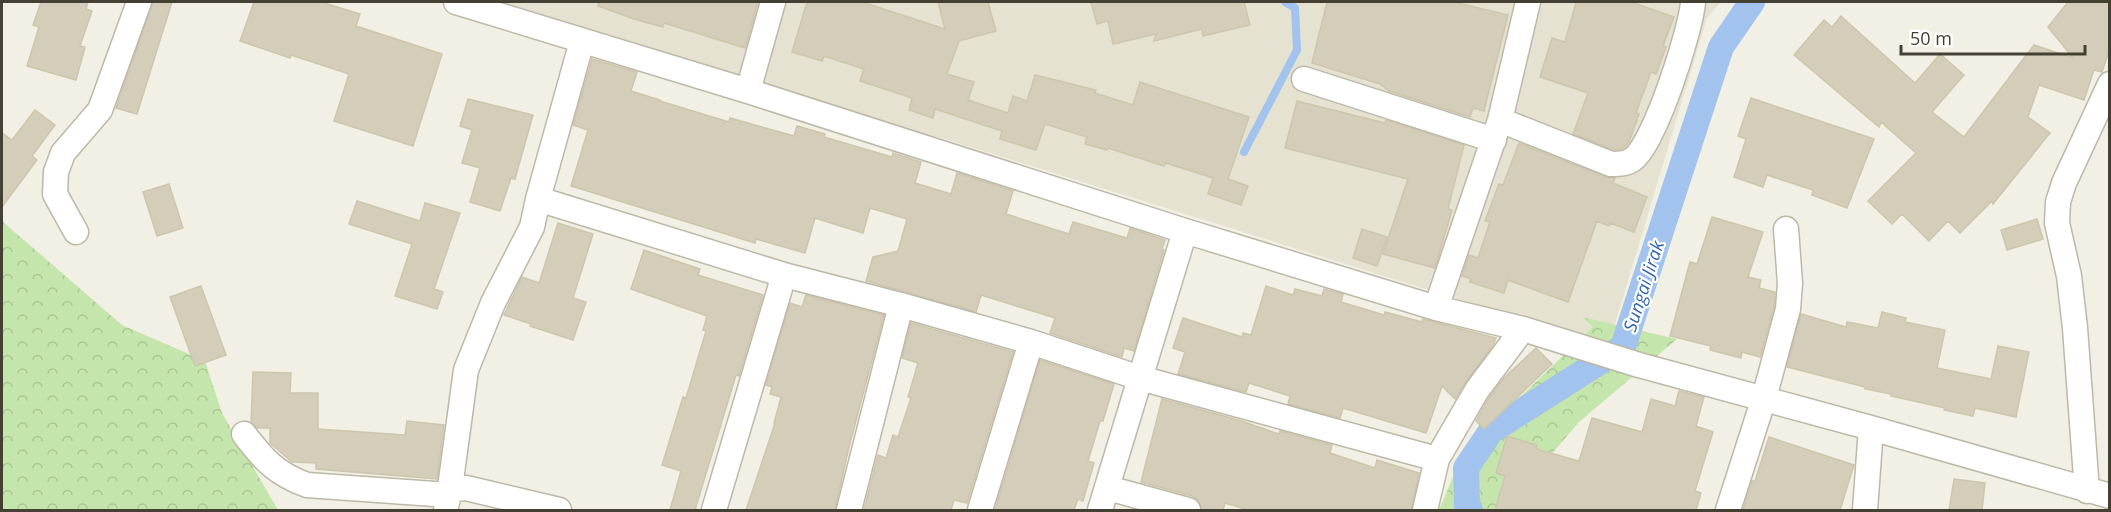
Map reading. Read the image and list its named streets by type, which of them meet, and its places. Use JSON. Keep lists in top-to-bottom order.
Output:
{
  "water": ["Sungai Jirak"],
  "scale_bar": "50 m"
}
